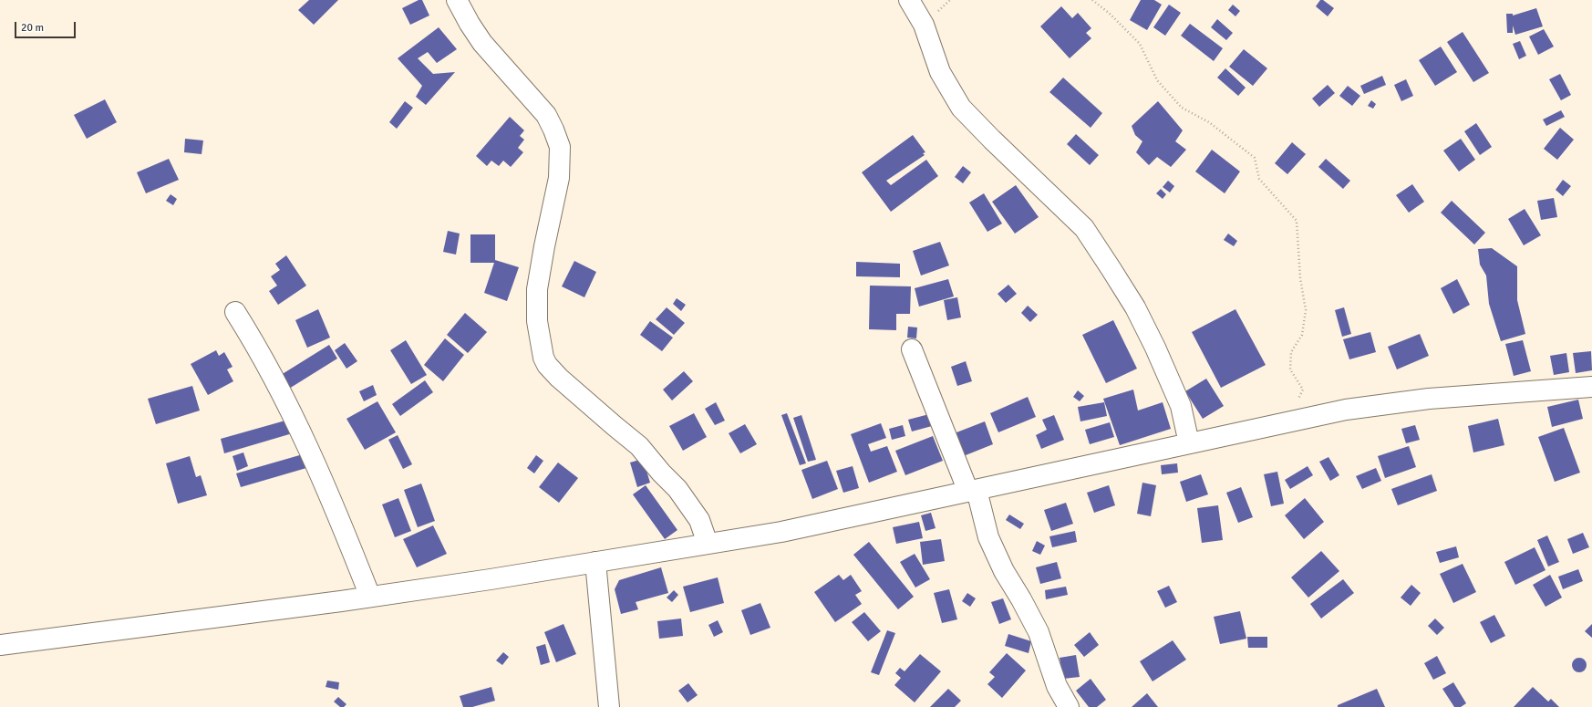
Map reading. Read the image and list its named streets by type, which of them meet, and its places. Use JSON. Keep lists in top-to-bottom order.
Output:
{
  "scale_bar": "20 m"
}
